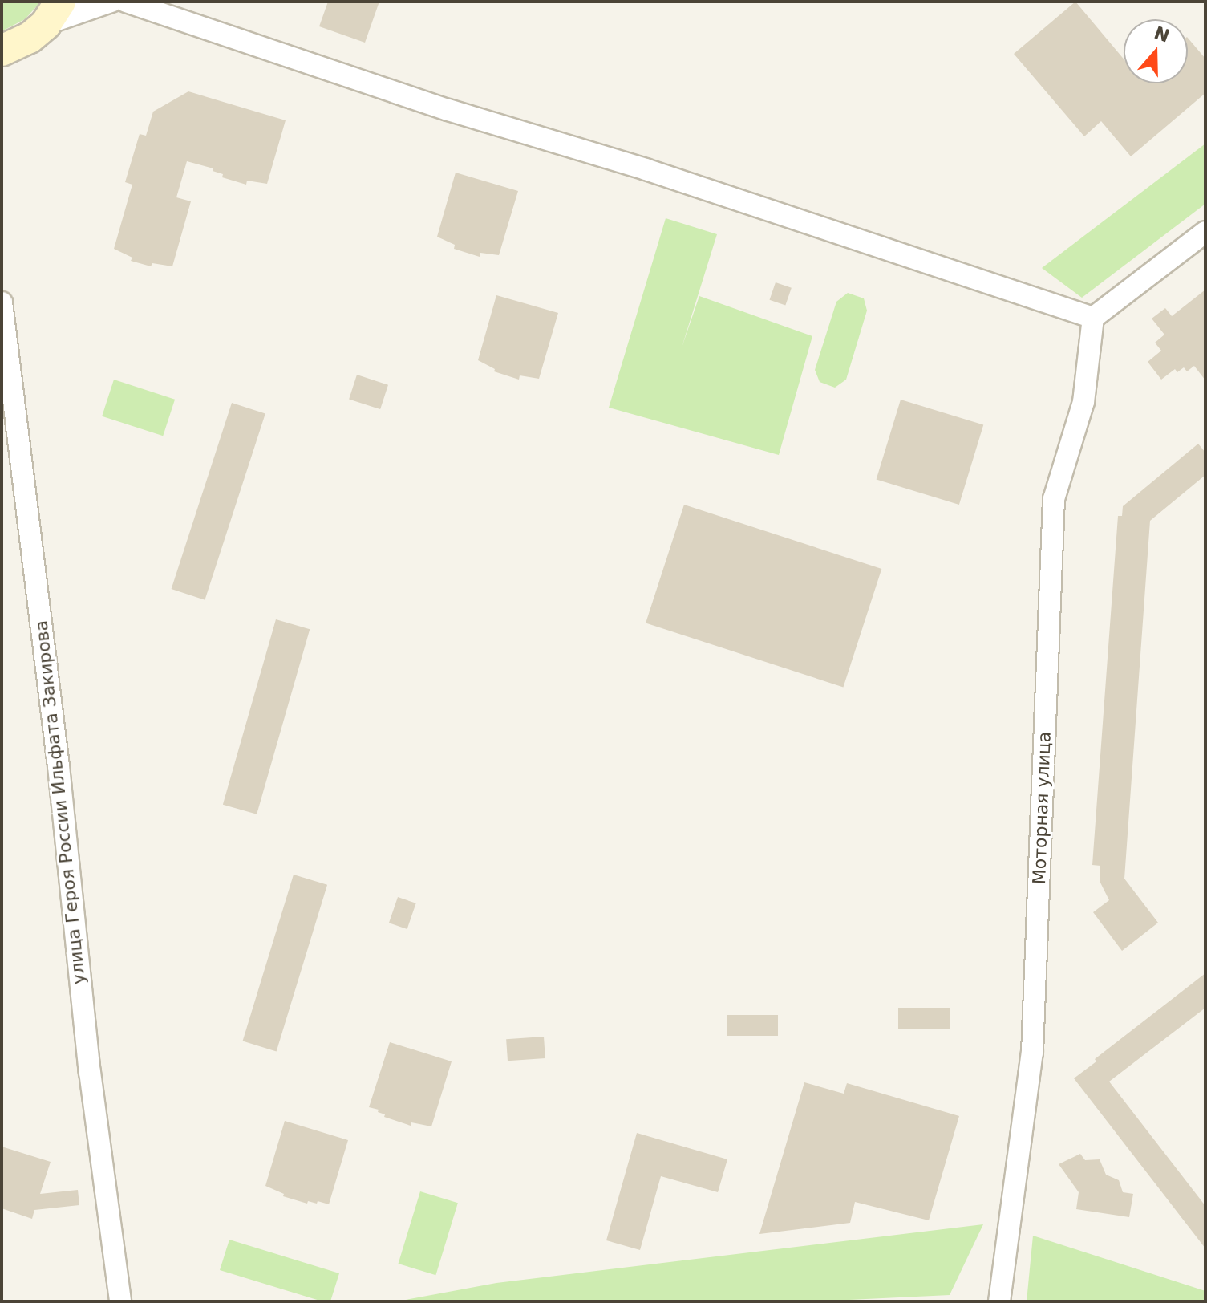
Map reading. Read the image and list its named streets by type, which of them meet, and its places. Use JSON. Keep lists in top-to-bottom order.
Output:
{
  "streets": {
    "street": ["улица Героя России Ильфата Закирова", "Моторная улица"]
  },
  "north": "top"
}
